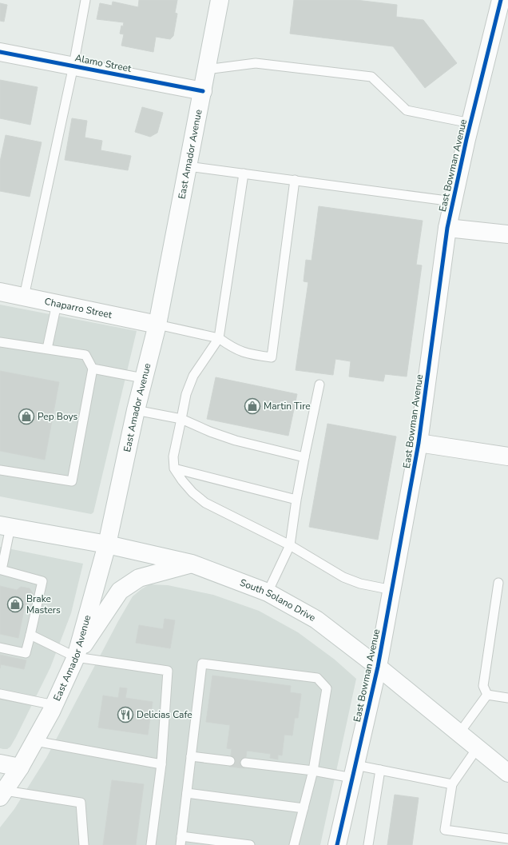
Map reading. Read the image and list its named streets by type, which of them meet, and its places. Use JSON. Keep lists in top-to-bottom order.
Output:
{
  "streets": {
    "main road": [
      "Alamo Street",
      "East Amador Avenue",
      "East Bowman Avenue",
      "Chaparro Street",
      "South Solano Drive"
    ]
  },
  "crossings": [
    ["Alamo Street", "East Amador Avenue"],
    ["East Amador Avenue", "Chaparro Street"],
    ["East Amador Avenue", "South Solano Drive"],
    ["East Bowman Avenue", "South Solano Drive"]
  ],
  "places": {
    "shop": ["Martin Tire", "Pep Boys", "Brake Masters"],
    "restaurant": ["Delicias Cafe"]
  }
}
